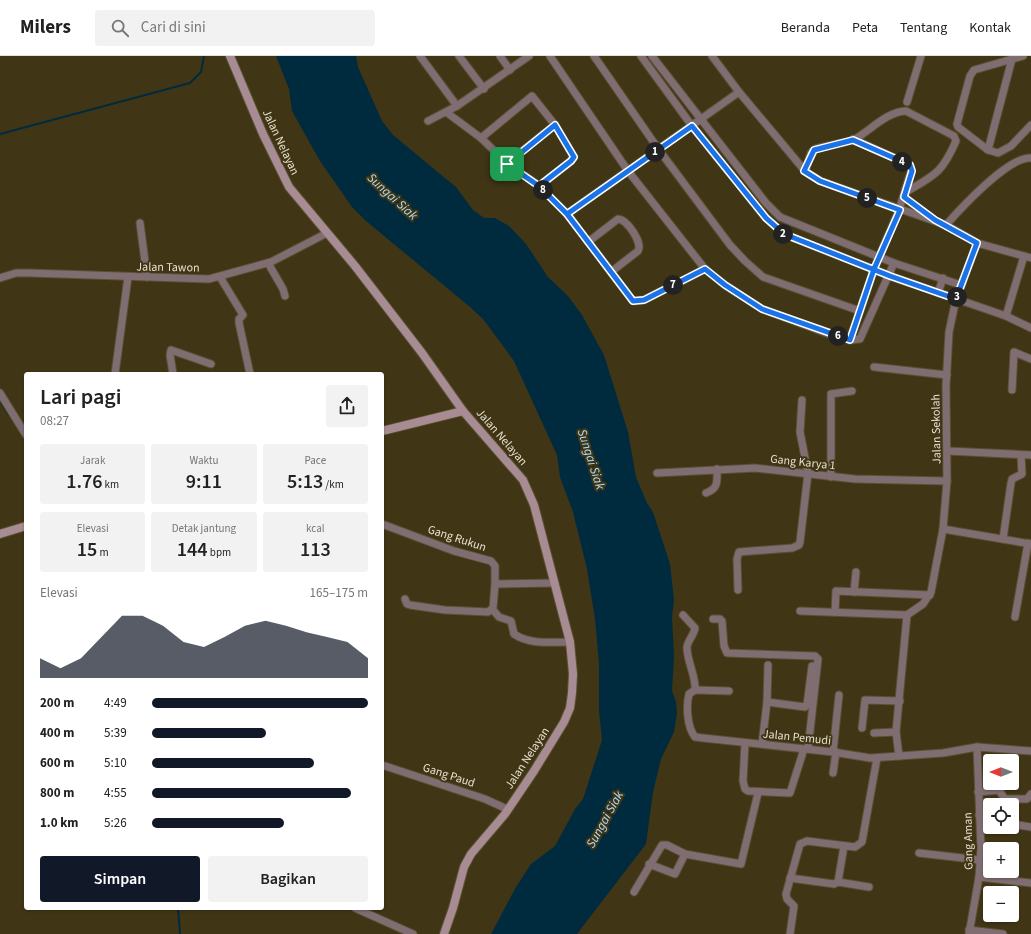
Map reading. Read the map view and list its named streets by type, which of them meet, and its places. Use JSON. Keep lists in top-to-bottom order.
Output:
{
  "streets": {
    "main road": ["Jalan Nelayan"],
    "street": [
      "Jalan Tawon",
      "Jalan Sekolah",
      "Gang Karya 1",
      "Gang Rukun",
      "Jalan Pemudi",
      "Gang Paud",
      "Gang Aman"
    ]
  },
  "crossings": [
    ["Jalan Nelayan", "Jalan Tawon"],
    ["Jalan Nelayan", "Gang Paud"],
    ["Jalan Sekolah", "Gang Karya 1"],
    ["Jalan Pemudi", "Gang Aman"]
  ],
  "water": ["Sungai Siak"],
  "north": "left",
  "page": {
    "header": "Milers",
    "search": "Cari di sini",
    "nav": [
      "Beranda",
      "Peta",
      "Tentang",
      "Kontak"
    ],
    "pins": [
      "1",
      "4",
      "8",
      "5",
      "2",
      "7",
      "3",
      "6"
    ],
    "heading": ["Lari pagi", "08:27"],
    "stats": [
      ["Jarak", "1.76 km"],
      ["Waktu", "9:11"],
      ["Pace", "5:13 /km"],
      ["Elevasi", "15 m"],
      ["Detak jantung", "144 bpm"],
      ["kcal", "113"]
    ],
    "chart": ["Elevasi", "165–175 m"],
    "list": [
      {
        "name": "200 m",
        "note": "4:49"
      },
      {
        "name": "400 m",
        "note": "5:39"
      },
      {
        "name": "600 m",
        "note": "5:10"
      },
      {
        "name": "800 m",
        "note": "4:55"
      },
      {
        "name": "1.0 km",
        "note": "5:26"
      }
    ],
    "map_buttons": ["+", "−"],
    "buttons": ["Simpan", "Bagikan"]
  }
}
